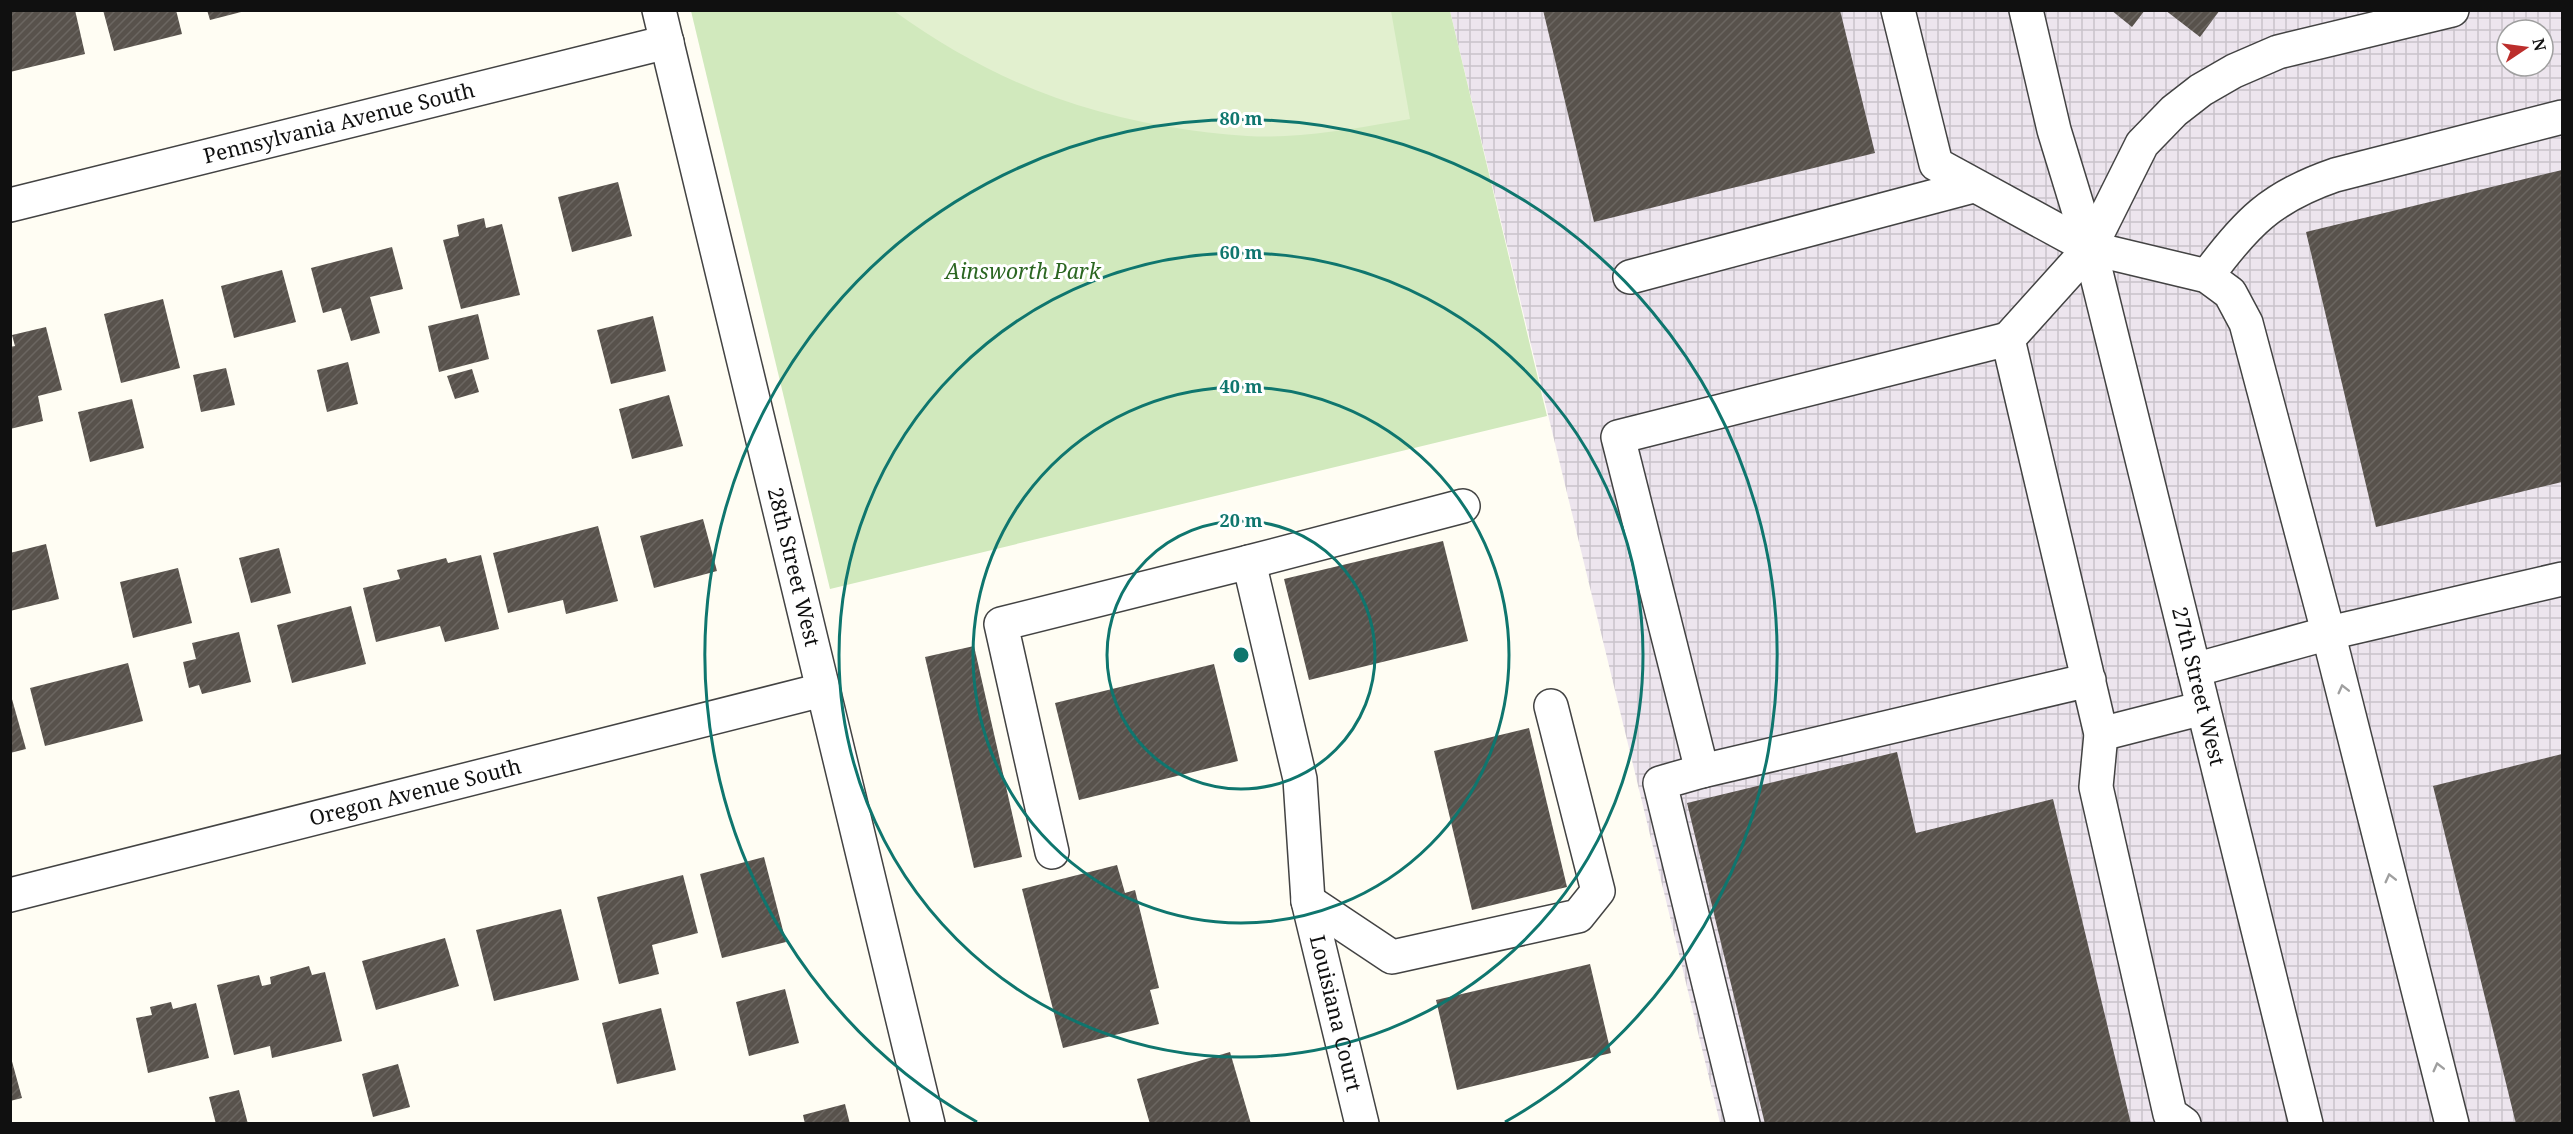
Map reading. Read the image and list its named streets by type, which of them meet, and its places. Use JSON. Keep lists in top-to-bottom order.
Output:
{
  "streets": {
    "street": [
      "Pennsylvania Avenue South",
      "28th Street West",
      "27th Street West",
      "Oregon Avenue South",
      "Louisiana Court"
    ]
  },
  "crossings": [
    ["Pennsylvania Avenue South", "28th Street West"],
    ["28th Street West", "Oregon Avenue South"]
  ],
  "parks": ["Ainsworth Park"],
  "north": "right",
  "rings": [
    "80 m",
    "60 m",
    "40 m",
    "20 m"
  ]
}
